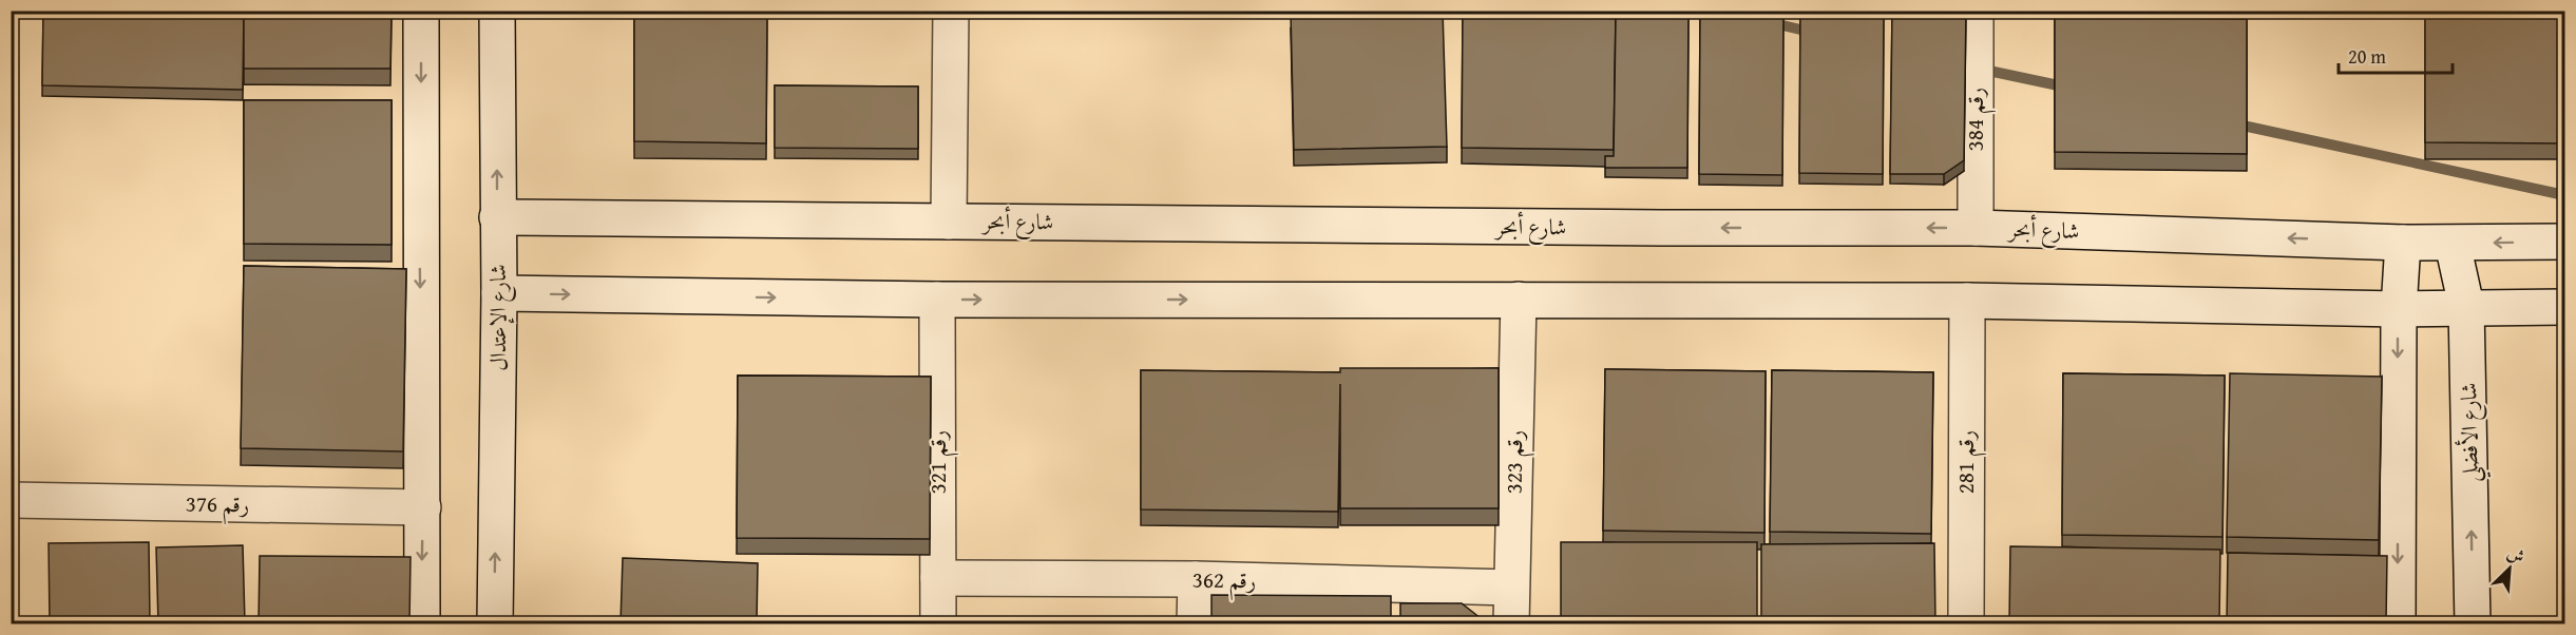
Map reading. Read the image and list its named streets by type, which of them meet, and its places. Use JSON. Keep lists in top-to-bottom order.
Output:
{
  "streets": {
    "street": [
      "رقم 384",
      "شارع أبحر",
      "شارع الإعتدال",
      "شارع الأفضلي",
      "رقم 321",
      "رقم 323",
      "رقم 281",
      "رقم 376",
      "رقم 362"
    ]
  },
  "crossings": [
    ["رقم 384", "شارع أبحر"],
    ["شارع أبحر", "شارع الإعتدال"],
    ["شارع أبحر", "شارع الأفضلي"],
    ["رقم 321", "رقم 362"],
    ["رقم 323", "رقم 362"]
  ],
  "scale_bar": "20 m",
  "north": "top right"
}
